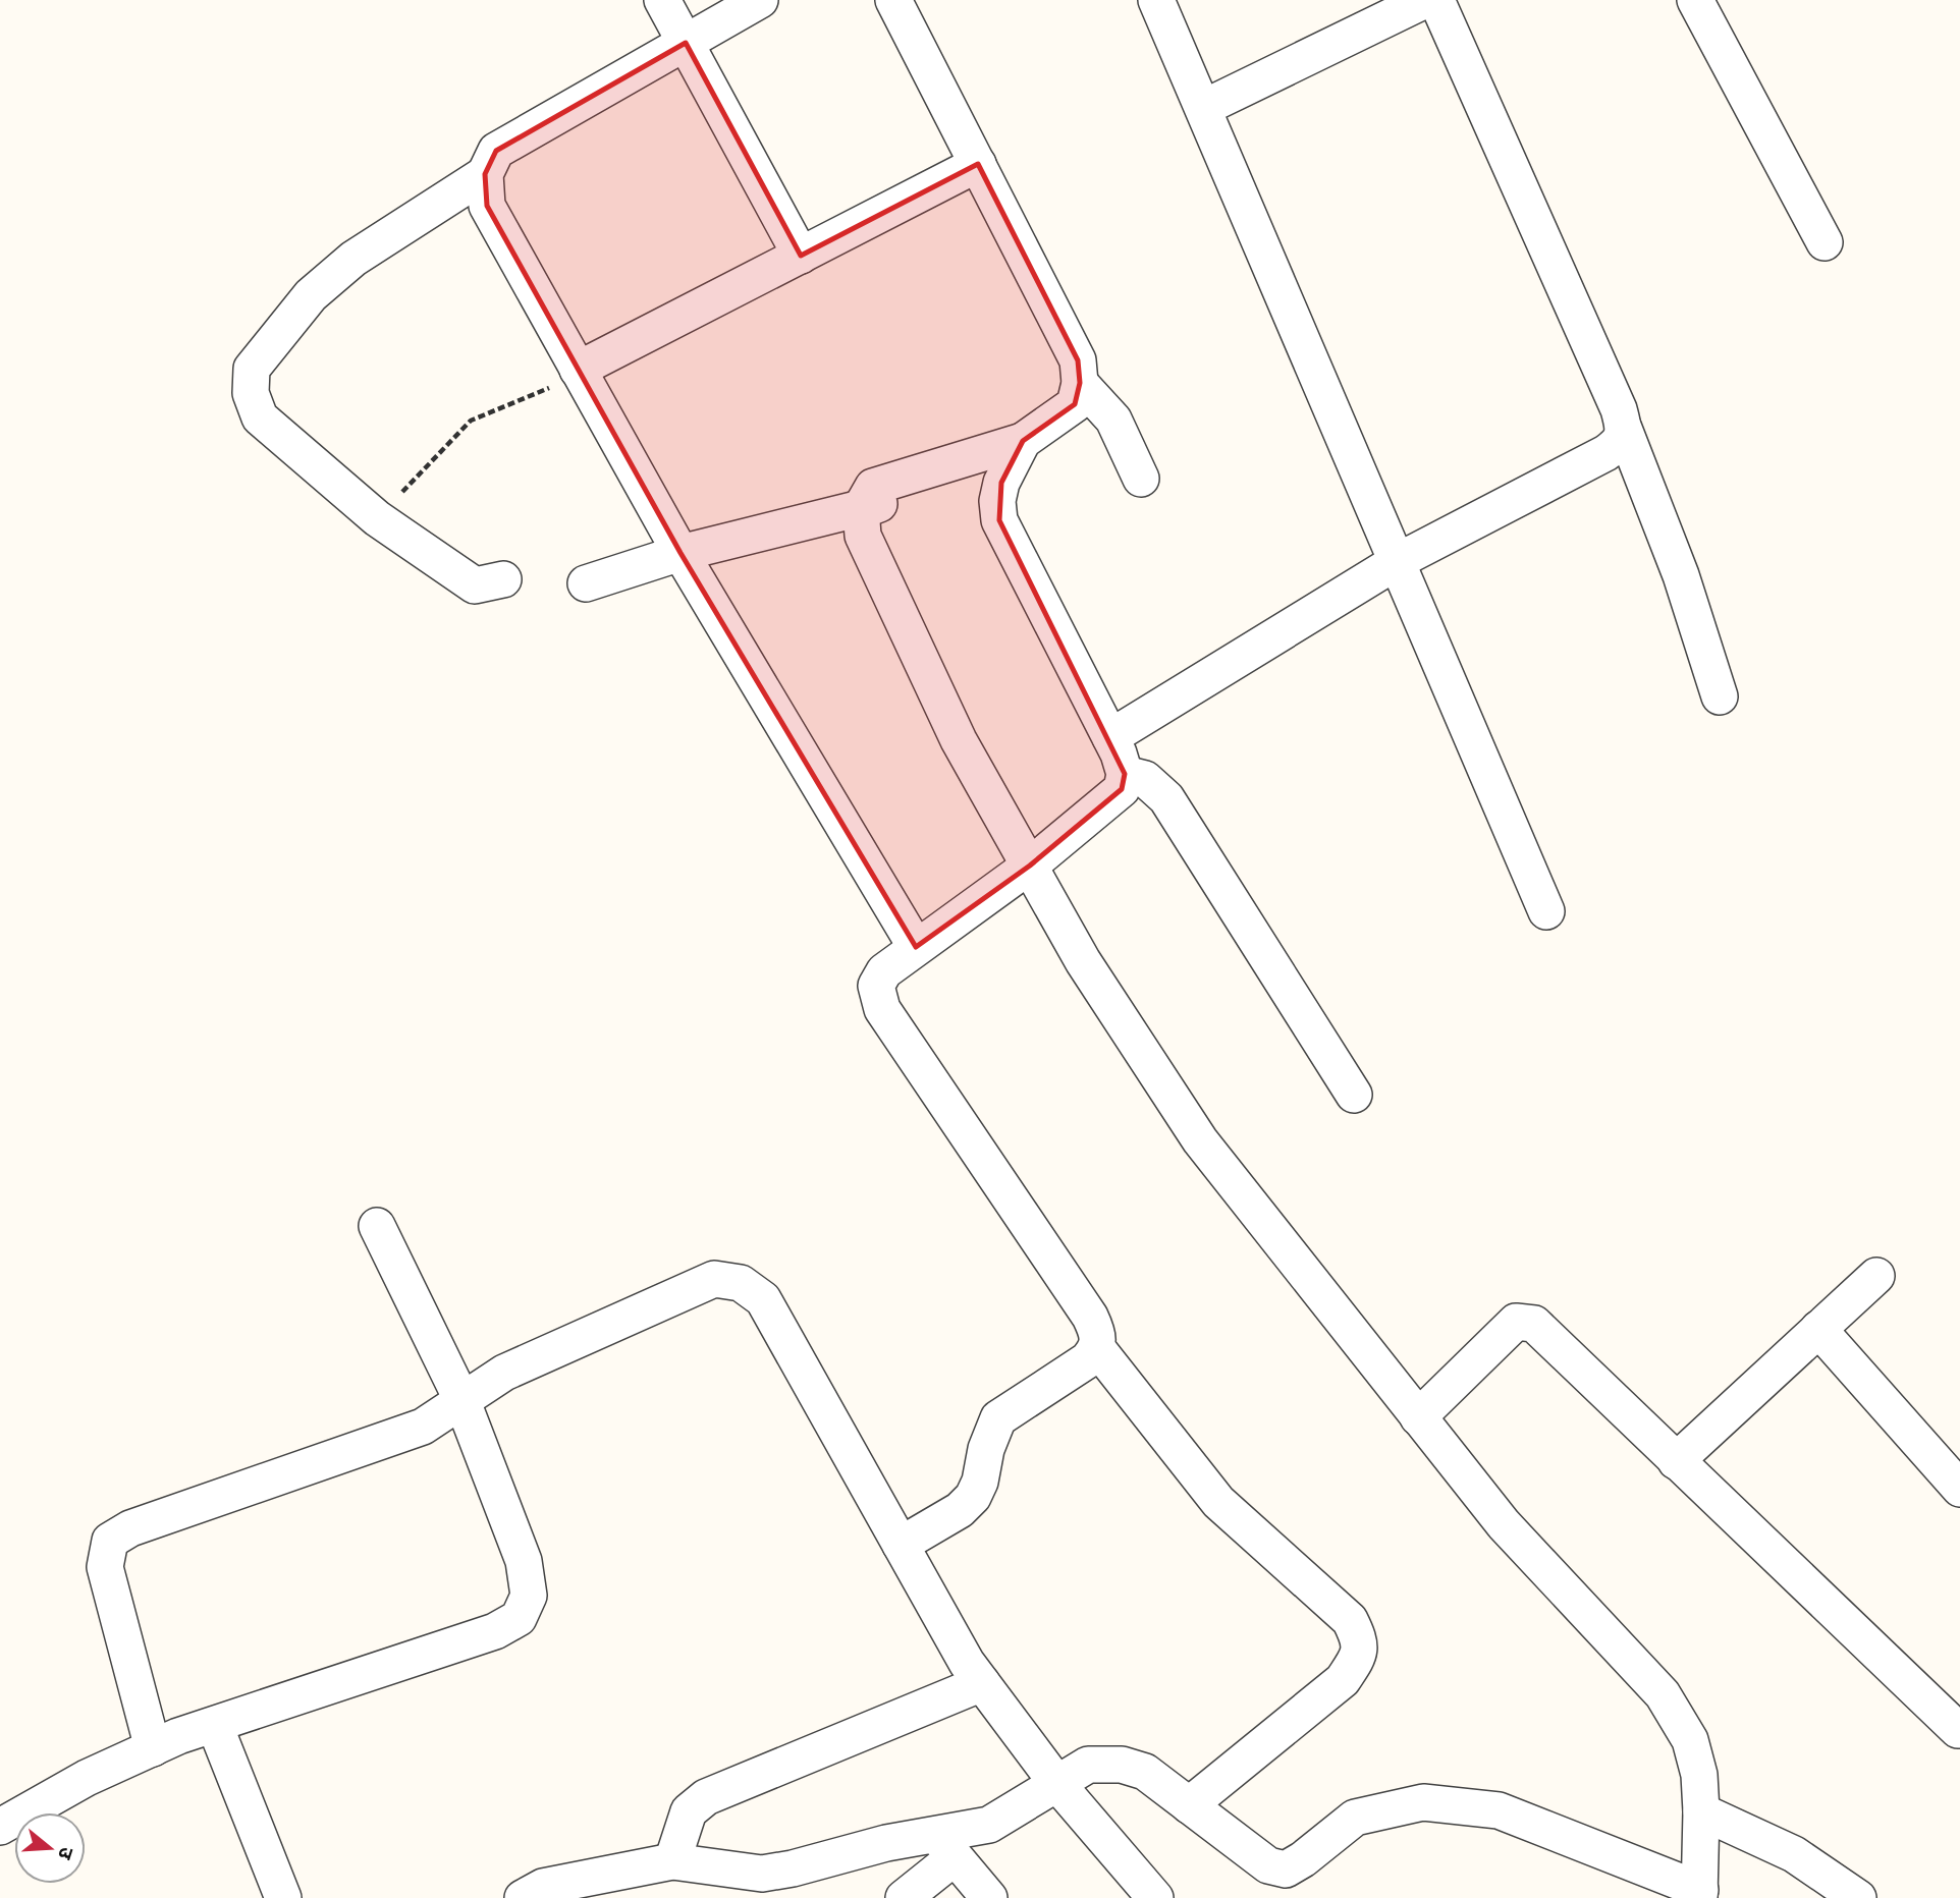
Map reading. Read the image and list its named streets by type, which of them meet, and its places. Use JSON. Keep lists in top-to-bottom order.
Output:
{
  "north": "right"
}
